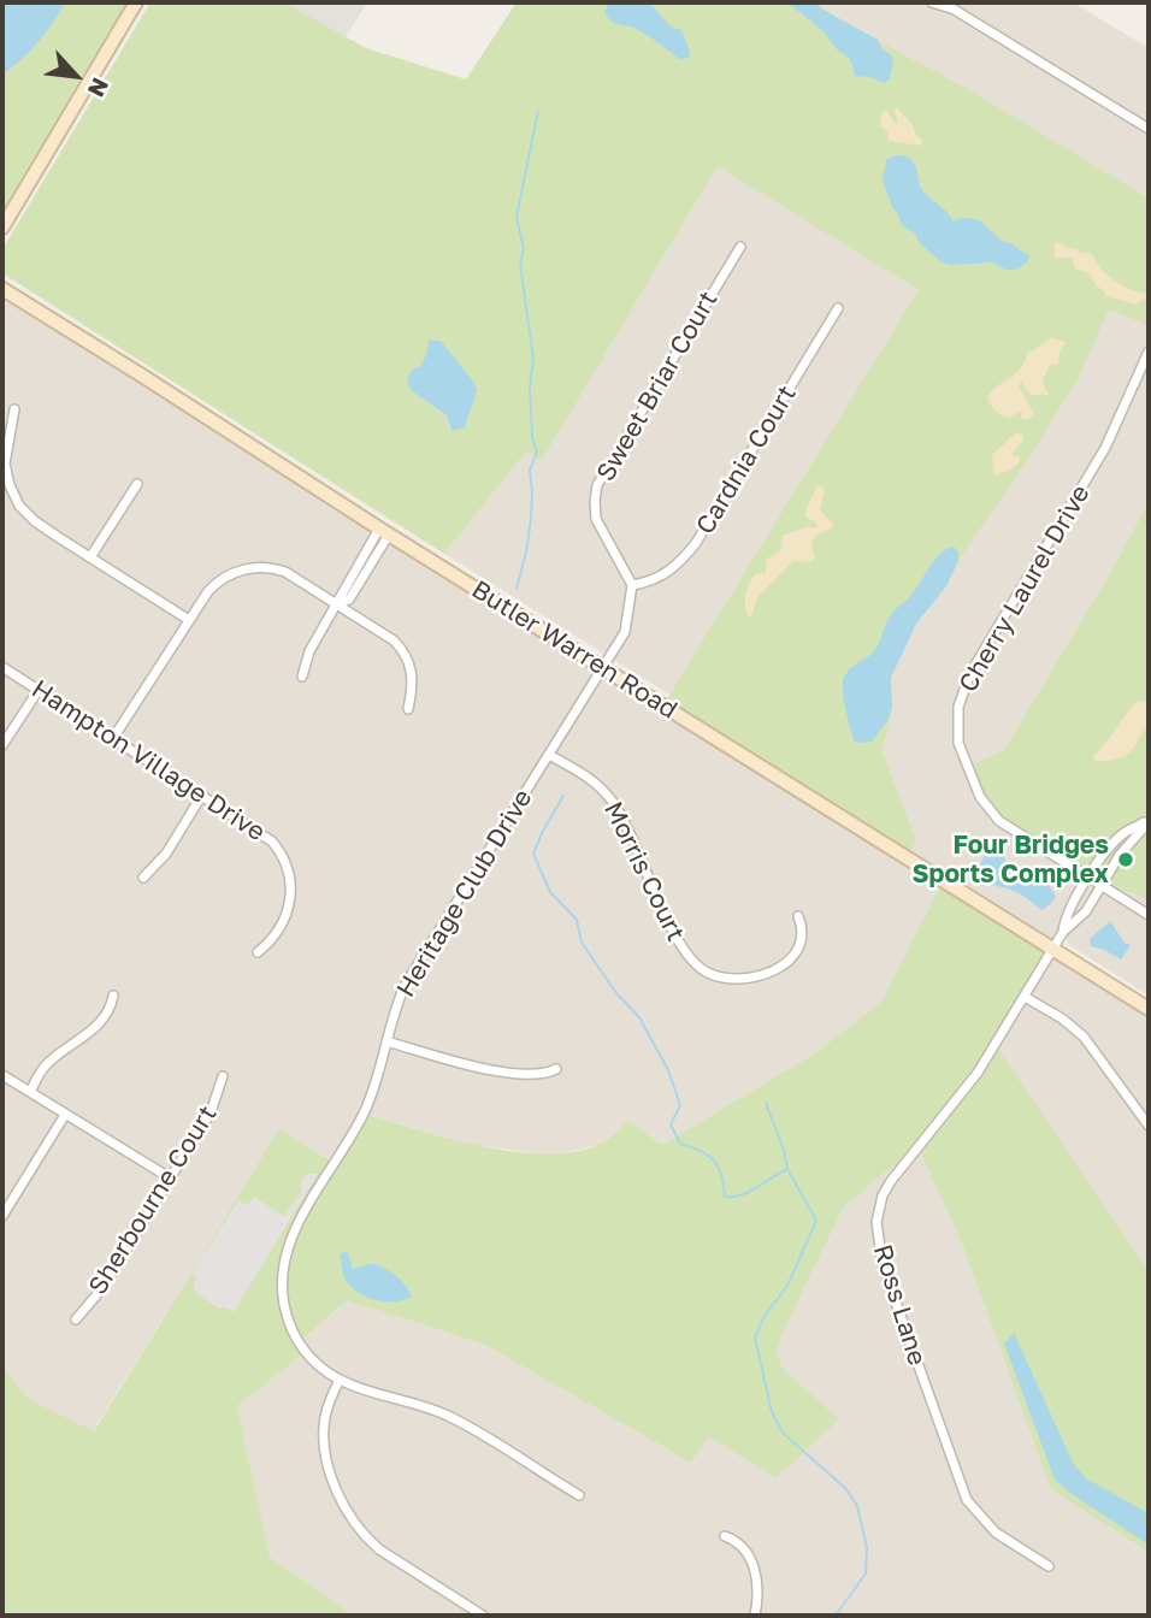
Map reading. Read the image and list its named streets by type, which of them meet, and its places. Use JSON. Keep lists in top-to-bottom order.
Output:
{
  "streets": {
    "main road": ["Butler Warren Road"],
    "street": [
      "Sweet Briar Court",
      "Cardnia Court",
      "Cherry Laurel Drive",
      "Hampton Village Drive",
      "Morris Court",
      "Heritage Club Drive",
      "Sherbourne Court",
      "Ross Lane"
    ]
  },
  "crossings": [
    ["Sweet Briar Court", "Cardnia Court"],
    ["Butler Warren Road", "Heritage Club Drive"],
    ["Butler Warren Road", "Ross Lane"],
    ["Morris Court", "Heritage Club Drive"]
  ],
  "places": ["Four Bridges Sports Complex"],
  "north": "bottom right"
}
